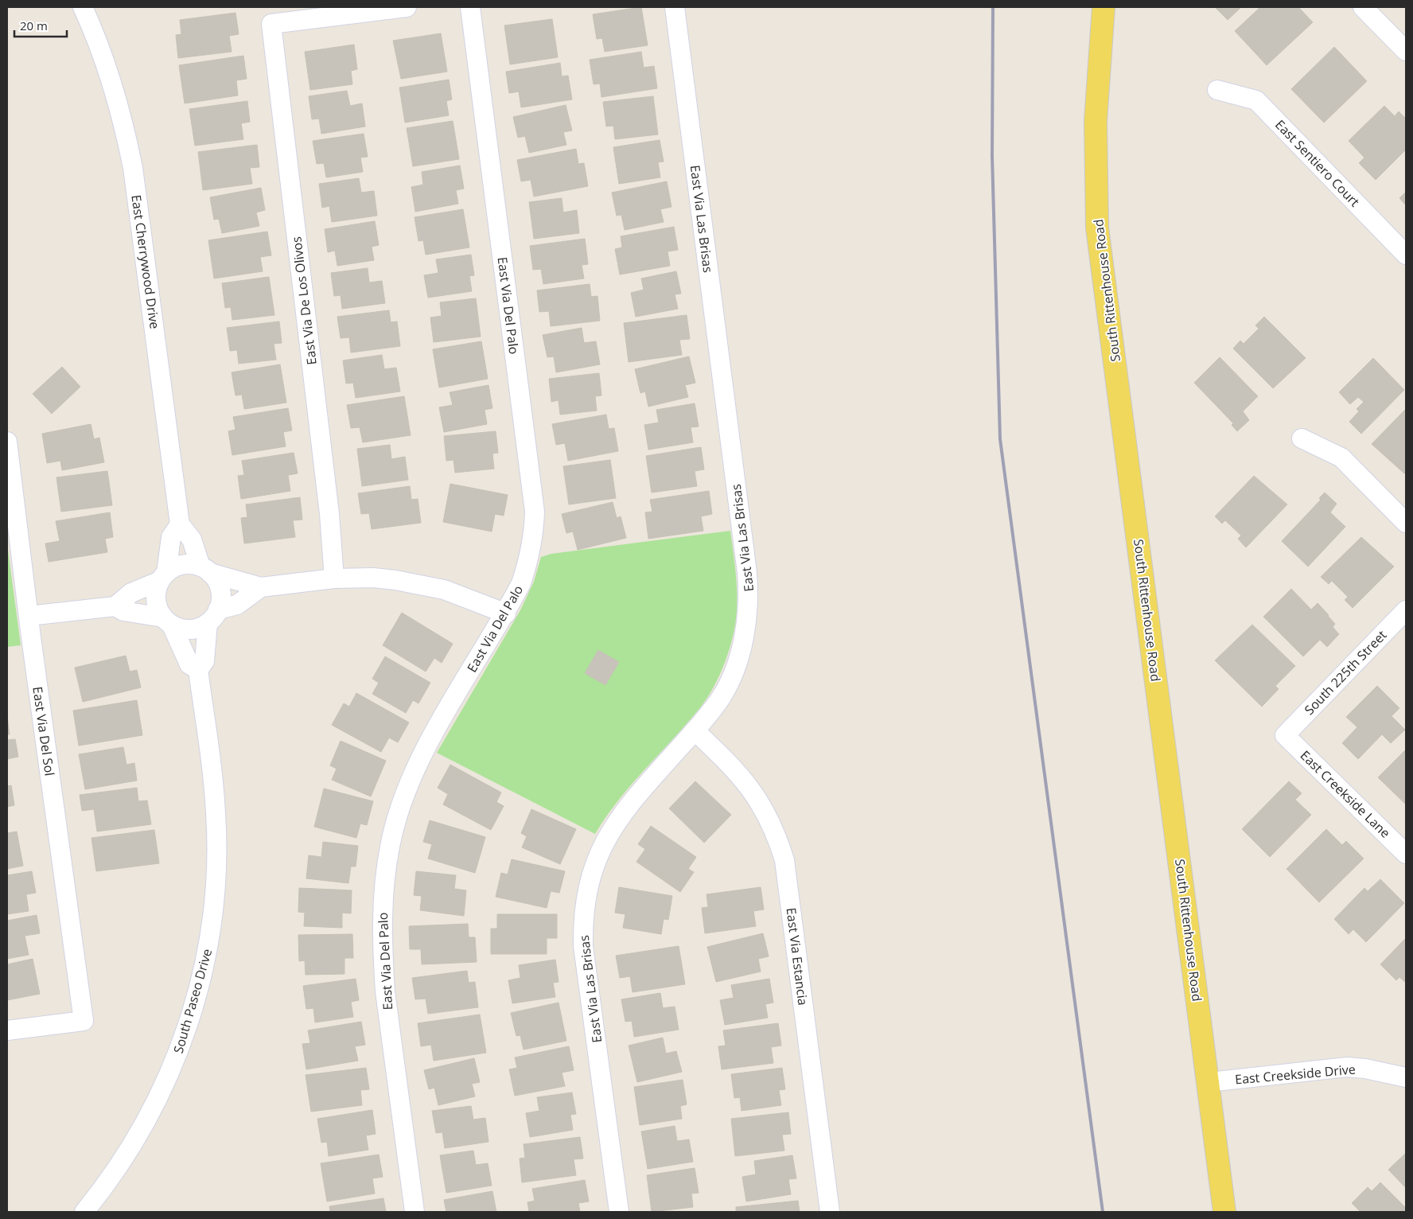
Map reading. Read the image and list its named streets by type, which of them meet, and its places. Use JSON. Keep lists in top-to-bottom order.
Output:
{
  "streets": {
    "main road": ["South Rittenhouse Road"],
    "street": [
      "East Sentiero Court",
      "East Via Las Brisas",
      "East Cherrywood Drive",
      "East Via De Los Olivos",
      "East Via Del Palo",
      "South 225th Street",
      "East Via Del Sol",
      "East Creekside Lane",
      "East Via Estancia",
      "South Paseo Drive",
      "East Creekside Drive"
    ]
  },
  "crossings": [
    ["East Via Las Brisas", "East Via Estancia"],
    ["South Rittenhouse Road", "East Creekside Drive"],
    ["South 225th Street", "East Creekside Lane"]
  ],
  "scale_bar": "20 m"
}
